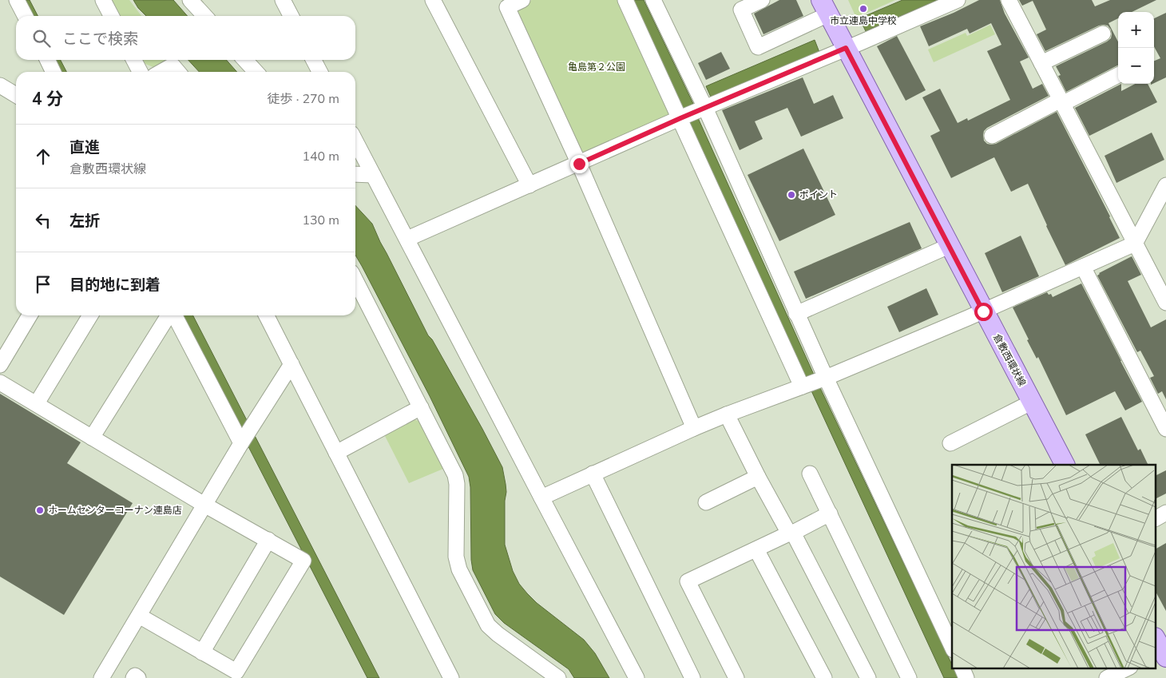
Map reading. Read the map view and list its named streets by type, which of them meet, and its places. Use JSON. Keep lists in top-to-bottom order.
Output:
{
  "streets": {
    "main road": ["倉敷西環状線"]
  },
  "parks": ["亀島第２公園"],
  "places": ["市立連島中学校", "ポイント", "ホームセンターコーナン連島店"],
  "page": {
    "map_buttons": ["+", "−"],
    "search": "ここで検索",
    "heading": ["4 分", "徒歩 · 270 m"],
    "list": [
      ["直進", "倉敷西環状線", "140 m"],
      ["左折", "130 m"],
      "目的地に到着"
    ]
  }
}
